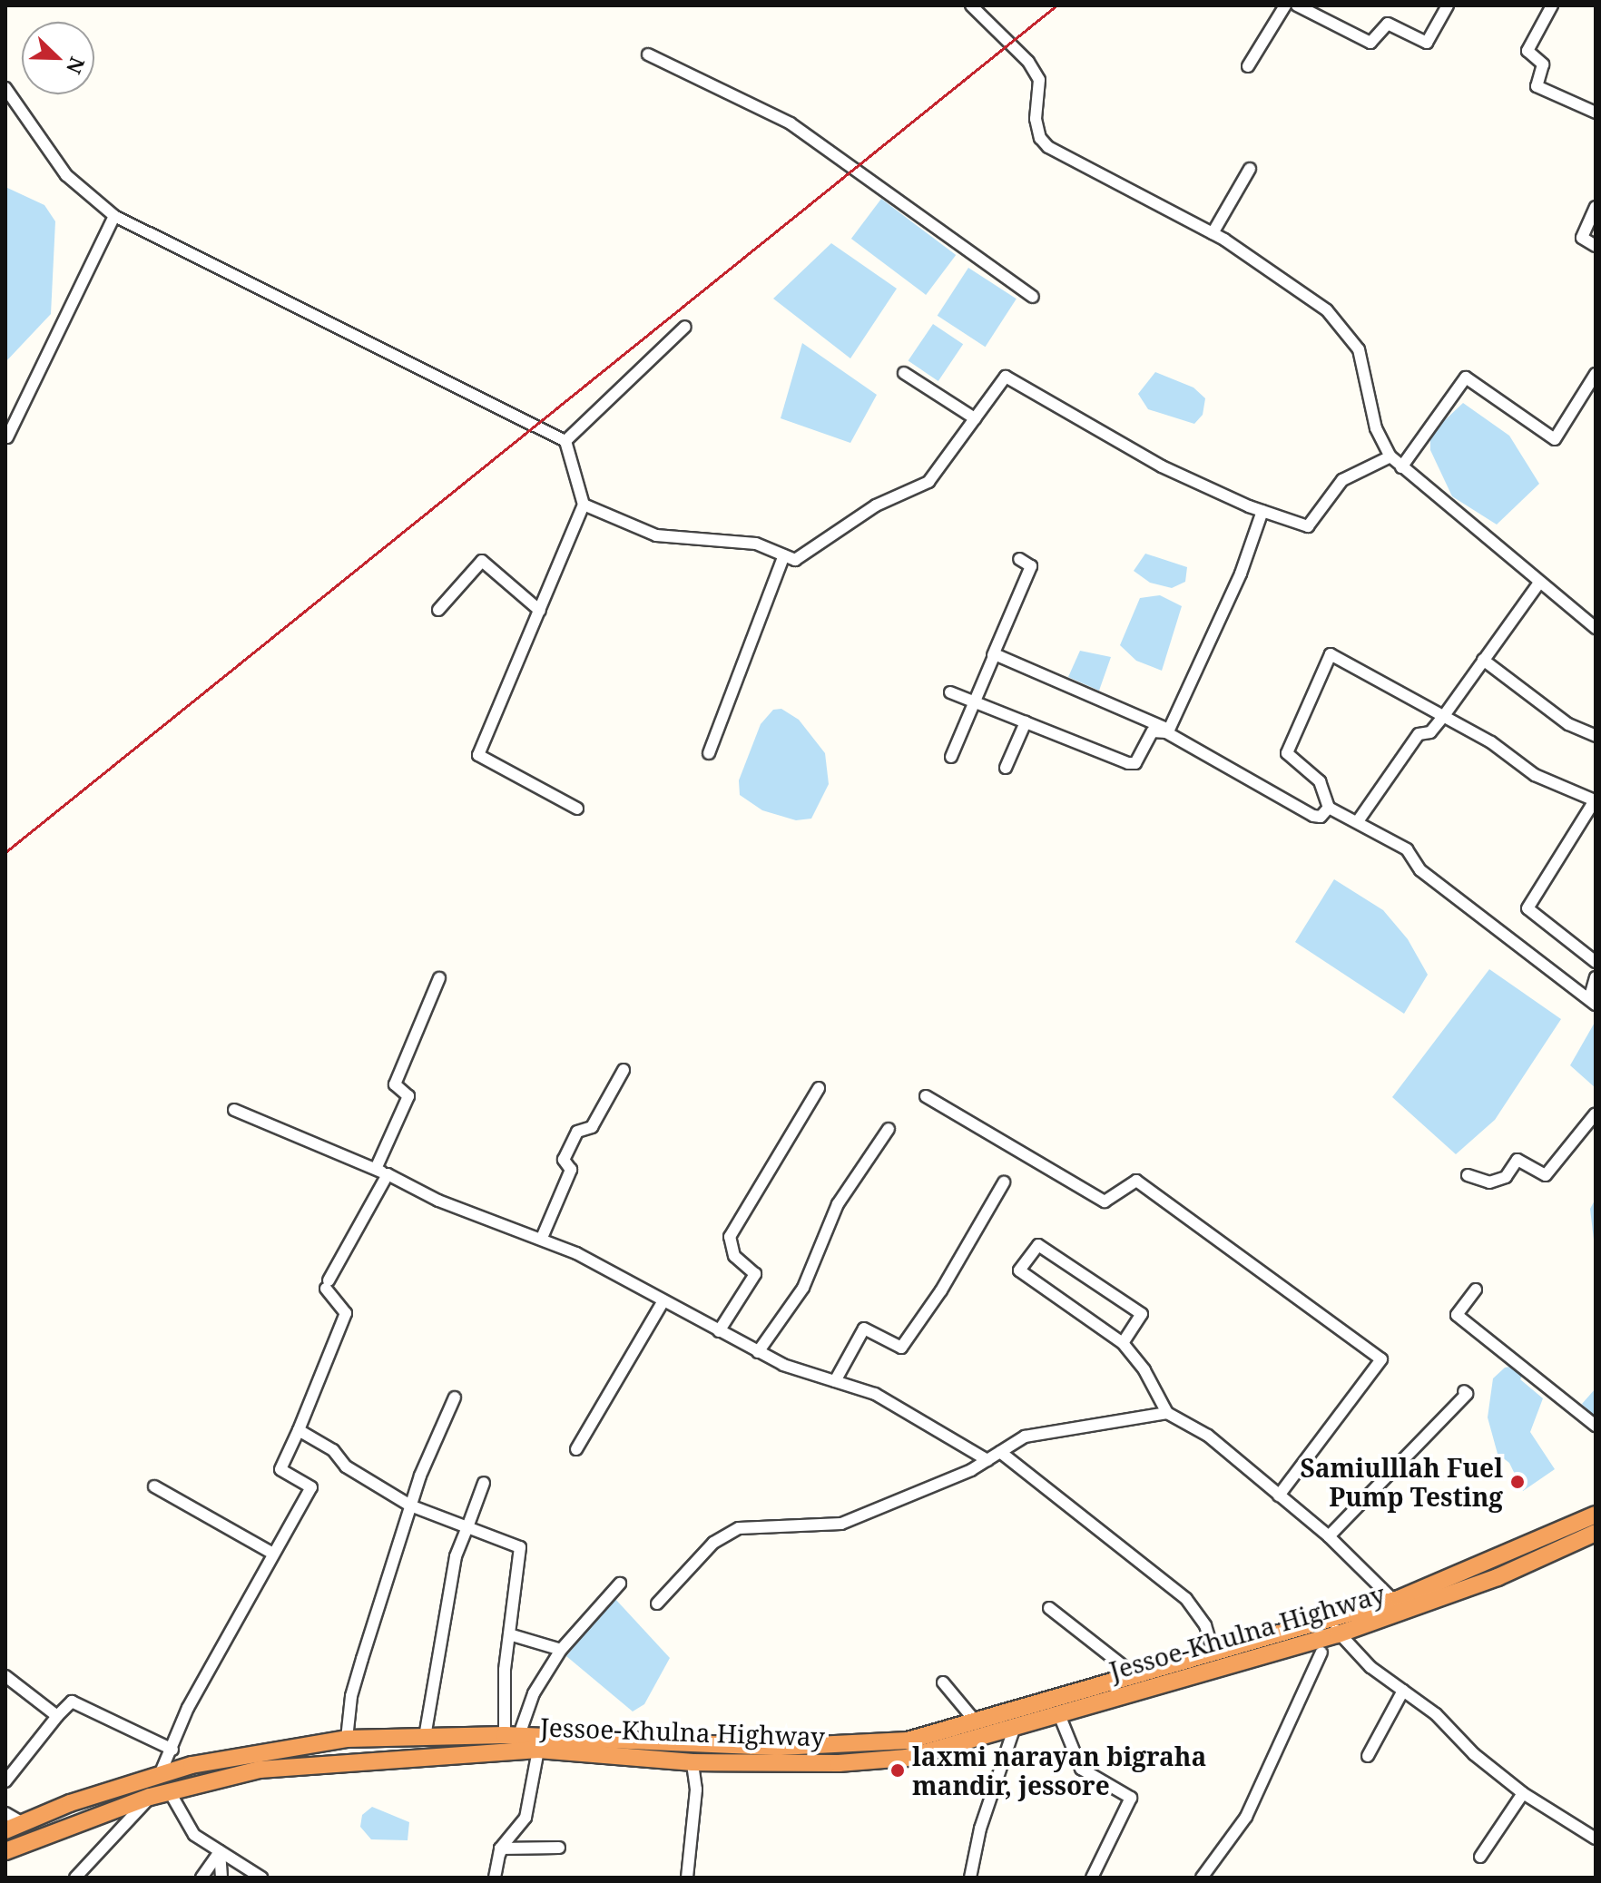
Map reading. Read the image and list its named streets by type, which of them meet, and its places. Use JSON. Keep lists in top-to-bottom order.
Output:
{
  "streets": {
    "highway": ["Jessoe-Khulna Highway"]
  },
  "places": ["Samiulllah Fuel Pump Testing", "laxmi narayan bigraha mandir, jessore"],
  "north": "bottom right"
}
